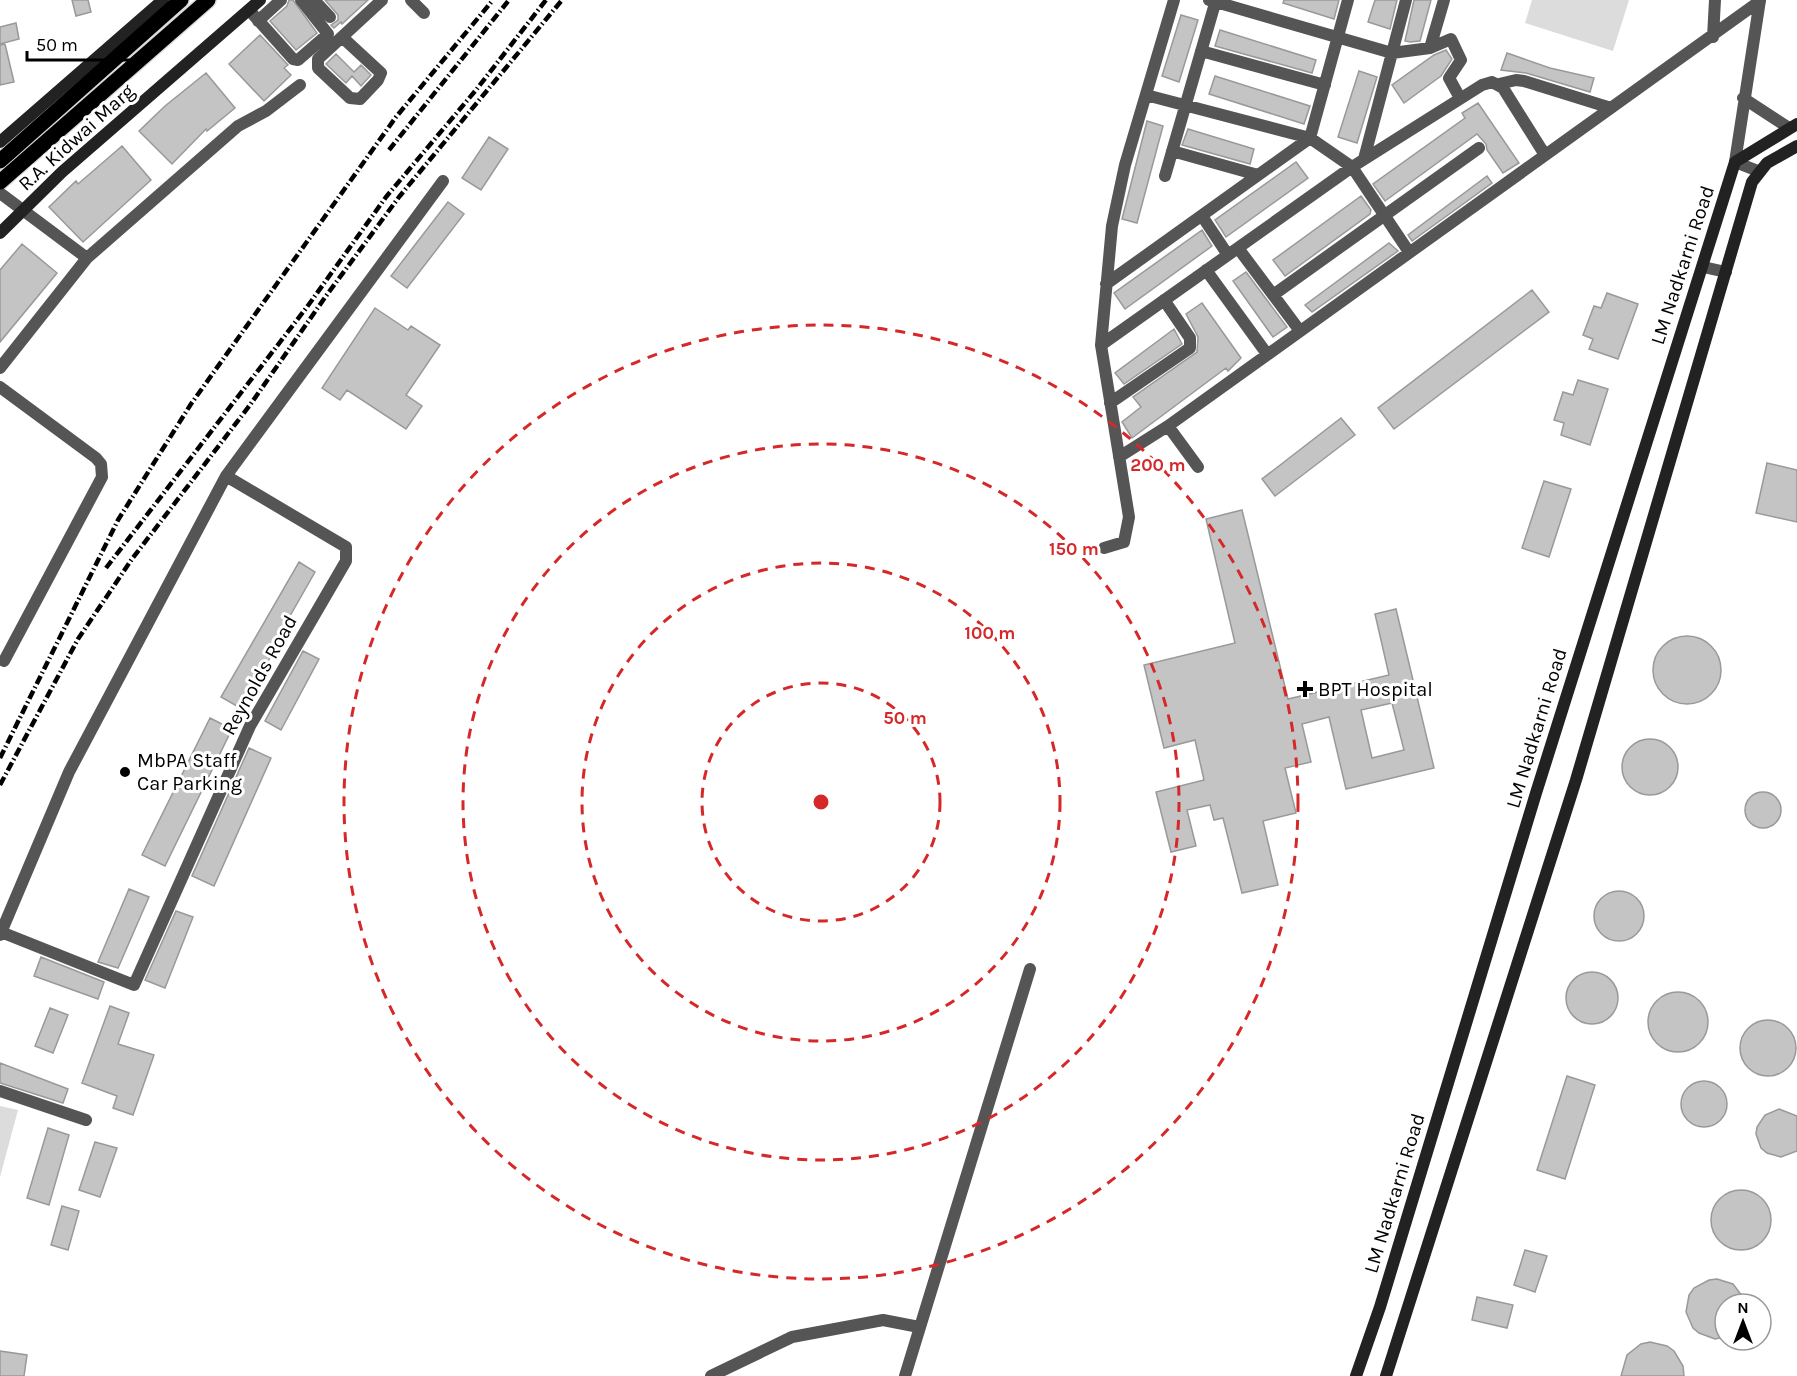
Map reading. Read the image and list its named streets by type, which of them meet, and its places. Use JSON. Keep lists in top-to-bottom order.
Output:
{
  "streets": {
    "street": ["R.A. Kidwai Marg", "LM Nadkarni Road", "Reynolds Road"]
  },
  "places": {
    "health": ["BPT Hospital"],
    "other": ["MbPA Staff Car Parking"]
  },
  "scale_bar": "50 m",
  "north": "top",
  "rings": [
    "200 m",
    "150 m",
    "100 m",
    "50 m"
  ]
}
